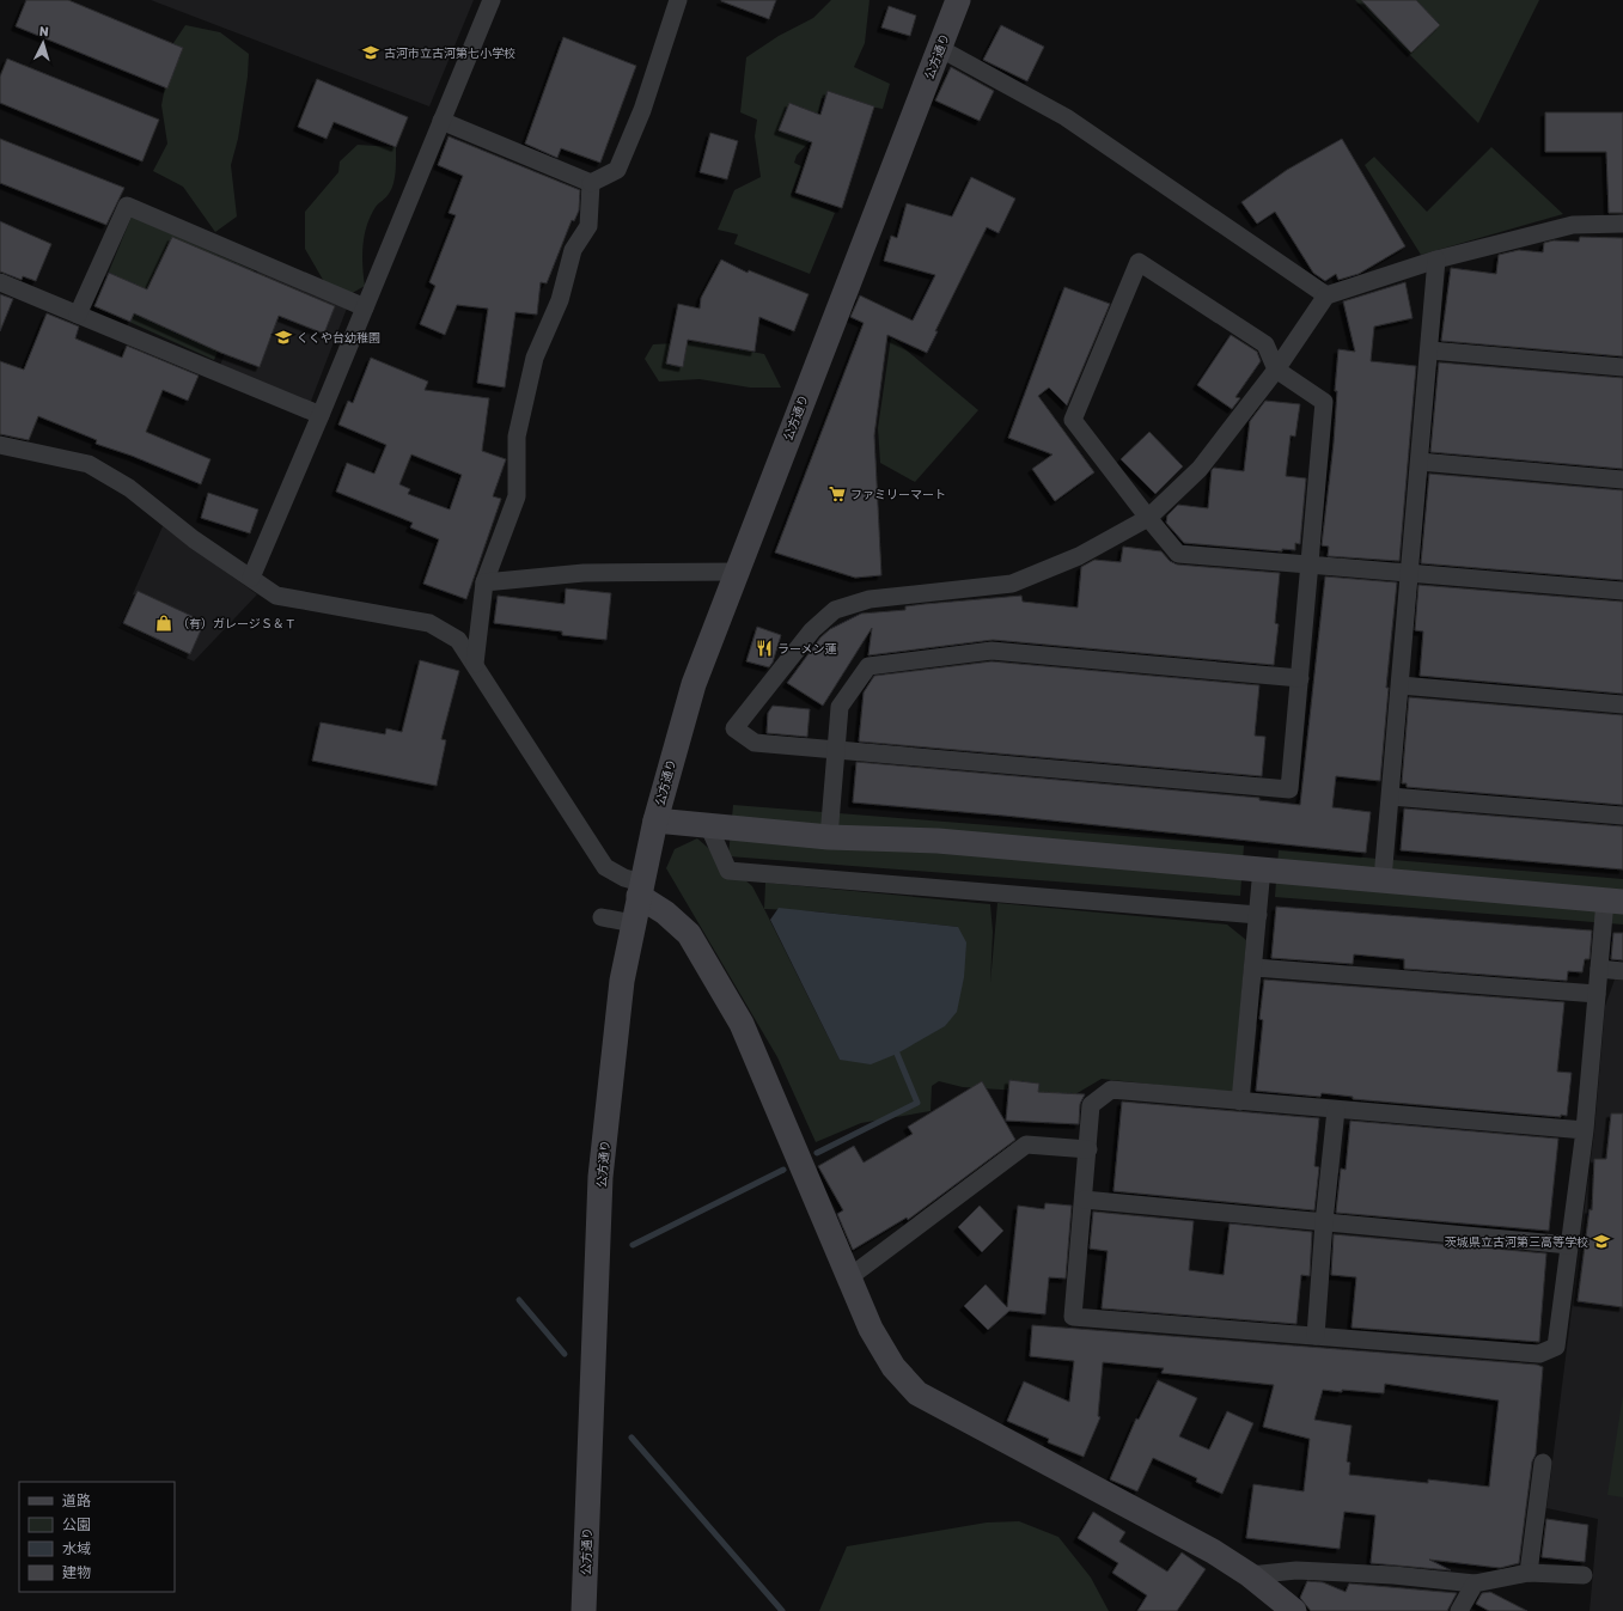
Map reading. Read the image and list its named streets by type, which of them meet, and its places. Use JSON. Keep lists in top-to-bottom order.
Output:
{
  "streets": {
    "street": ["公方通り"]
  },
  "places": {
    "school or university": ["古河市立古河第七小学校", "くくや台幼稚園", "茨城県立古河第三高等学校"],
    "supermarket": ["ファミリーマート"],
    "shop": ["（有）ガレージＳ＆Ｔ"],
    "restaurant": ["ラーメン蓮"]
  },
  "legend": [
    "道路",
    "公園",
    "水域",
    "建物"
  ],
  "north": "top"
}
